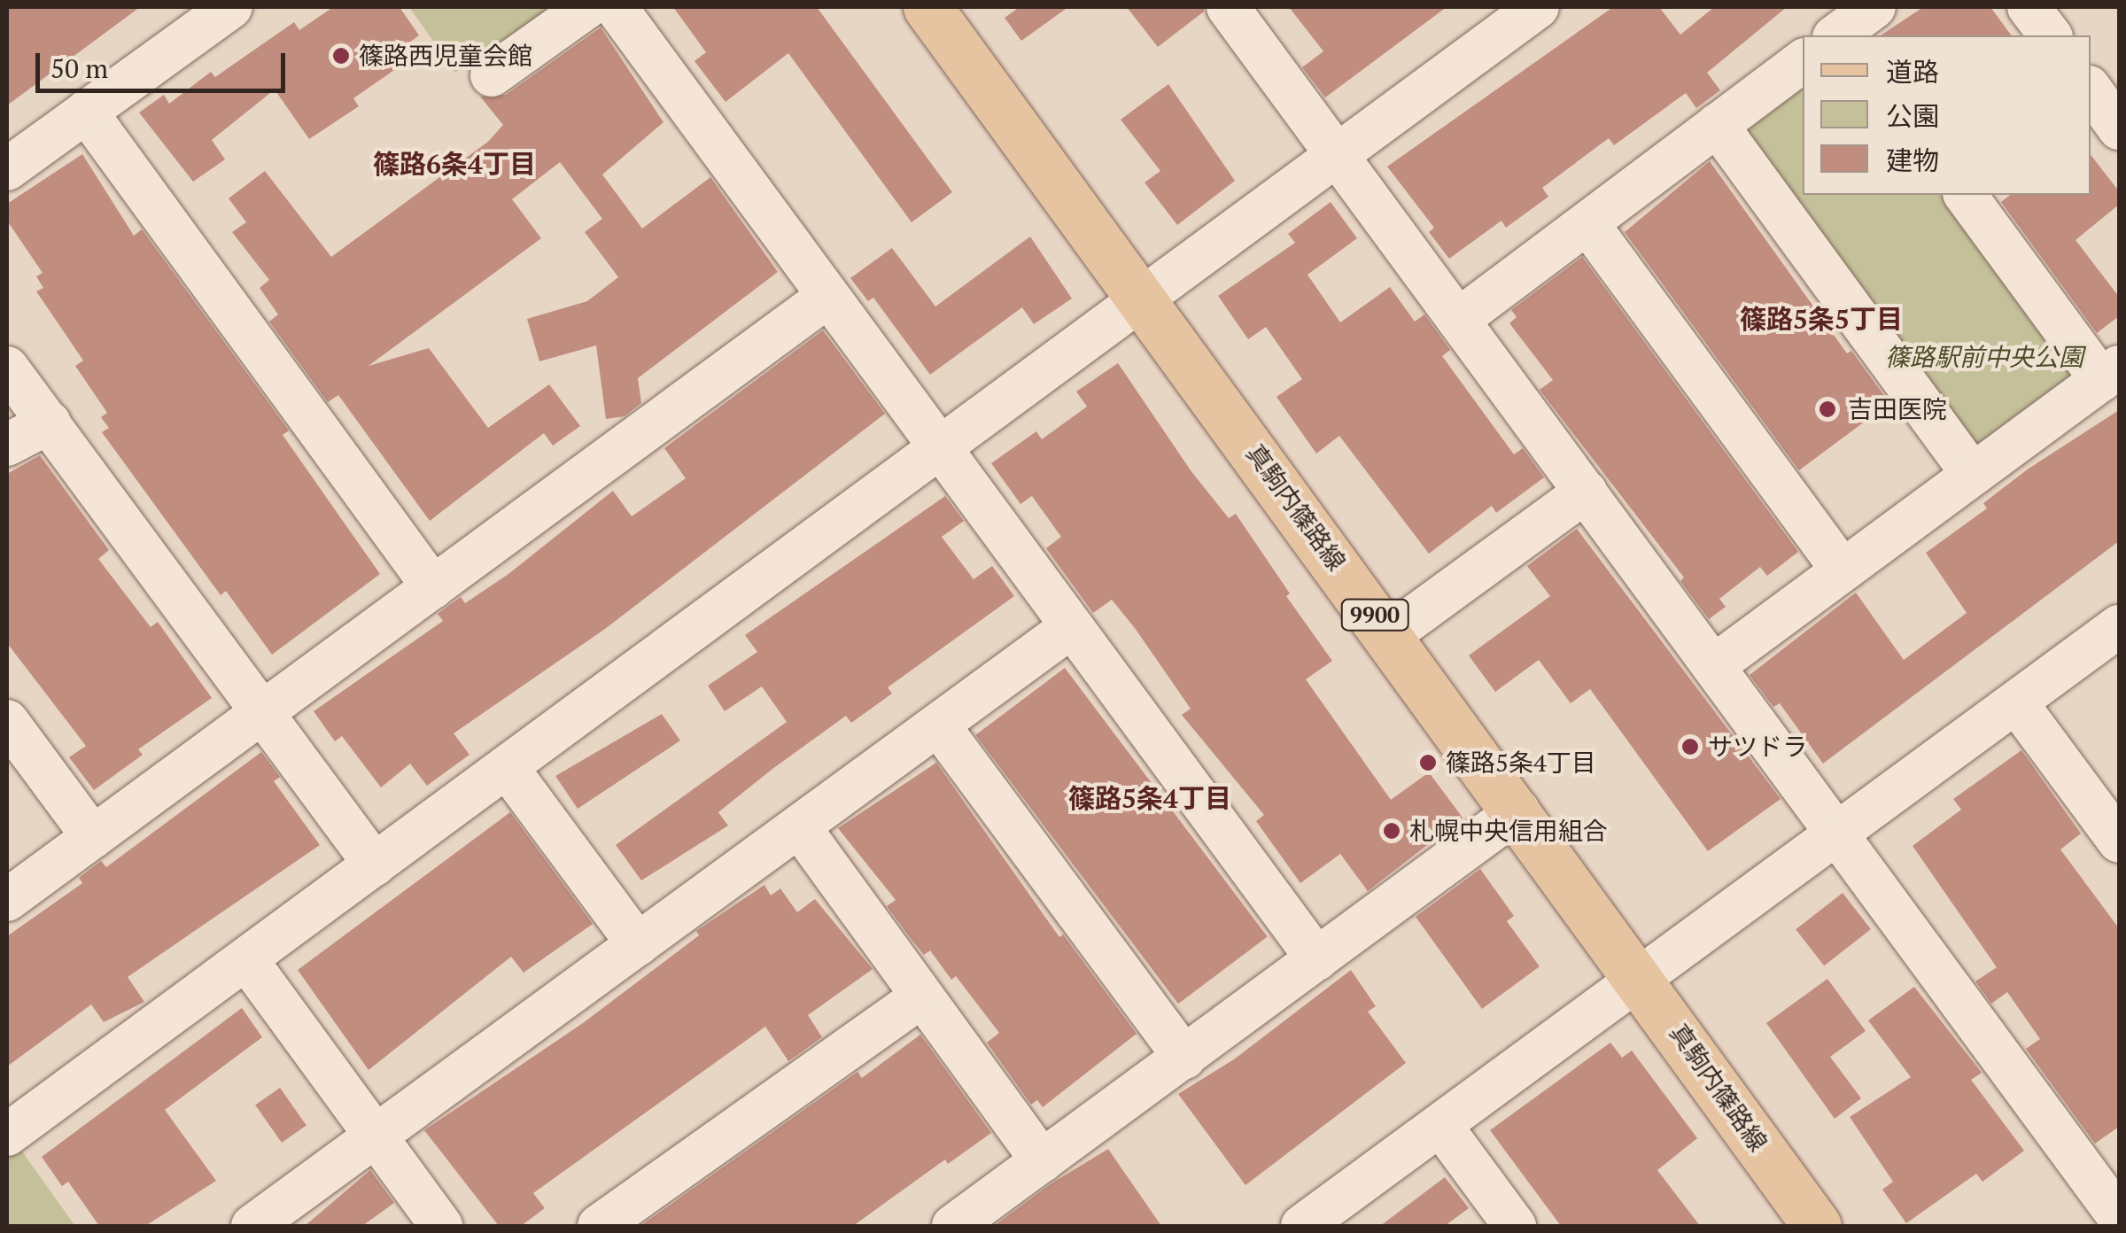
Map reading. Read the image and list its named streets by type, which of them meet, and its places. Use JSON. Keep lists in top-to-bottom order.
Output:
{
  "streets": {
    "main road": ["真駒内篠路線", "9900"]
  },
  "districts": ["篠路6条4丁目", "篠路5条5丁目", "篠路5条4丁目"],
  "parks": ["篠路駅前中央公園"],
  "places": [
    "篠路西児童会館",
    "吉田医院",
    "サツドラ",
    "篠路5条4丁目",
    "札幌中央信用組合"
  ],
  "legend": ["道路", "公園", "建物"],
  "scale_bar": "50 m"
}
